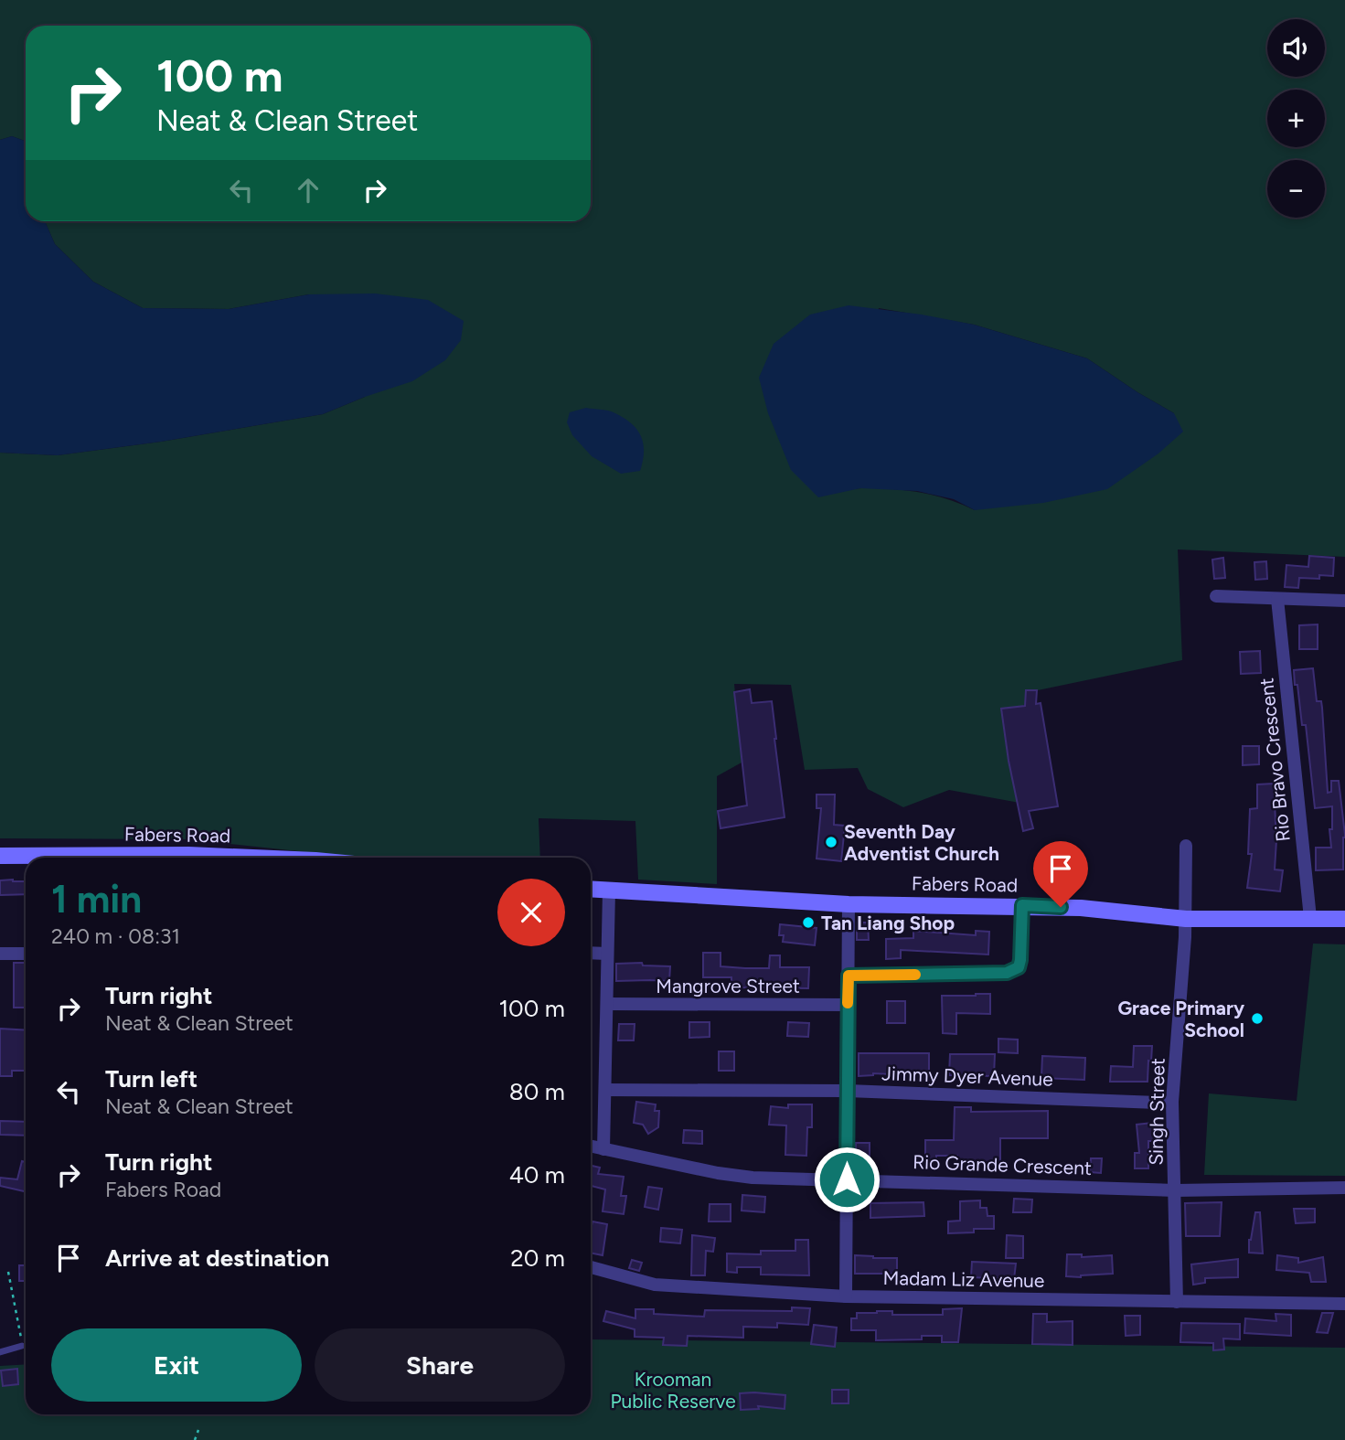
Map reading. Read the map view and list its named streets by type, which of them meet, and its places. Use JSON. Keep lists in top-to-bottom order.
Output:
{
  "streets": {
    "main road": ["Fabers Road"],
    "street": [
      "Rio Bravo Crescent",
      "Mangrove Street",
      "Jimmy Dyer Avenue",
      "Singh Street",
      "Rio Grande Crescent",
      "Madam Liz Avenue"
    ]
  },
  "crossings": [
    ["Rio Bravo Crescent", "Fabers Road"],
    ["Fabers Road", "Singh Street"],
    ["Jimmy Dyer Avenue", "Singh Street"],
    ["Singh Street", "Rio Grande Crescent"],
    ["Singh Street", "Madam Liz Avenue"]
  ],
  "parks": ["Krooman Public Reserve"],
  "places": ["Seventh Day Adventist Church", "Tan Liang Shop", "Grace Primary School"],
  "page": {
    "map_buttons": ["+", "−"],
    "turn": ["100 m", "Neat & Clean Street"],
    "heading": ["1 min", "240 m · 08:31"],
    "list": [
      {
        "name": "Turn right",
        "note": "Neat & Clean Street",
        "value": "100 m"
      },
      {
        "name": "Turn left",
        "note": "Neat & Clean Street",
        "value": "80 m"
      },
      {
        "name": "Turn right",
        "note": "Fabers Road",
        "value": "40 m"
      },
      {
        "name": "Arrive at destination",
        "value": "20 m"
      }
    ],
    "buttons": ["Exit", "Share"]
  }
}
